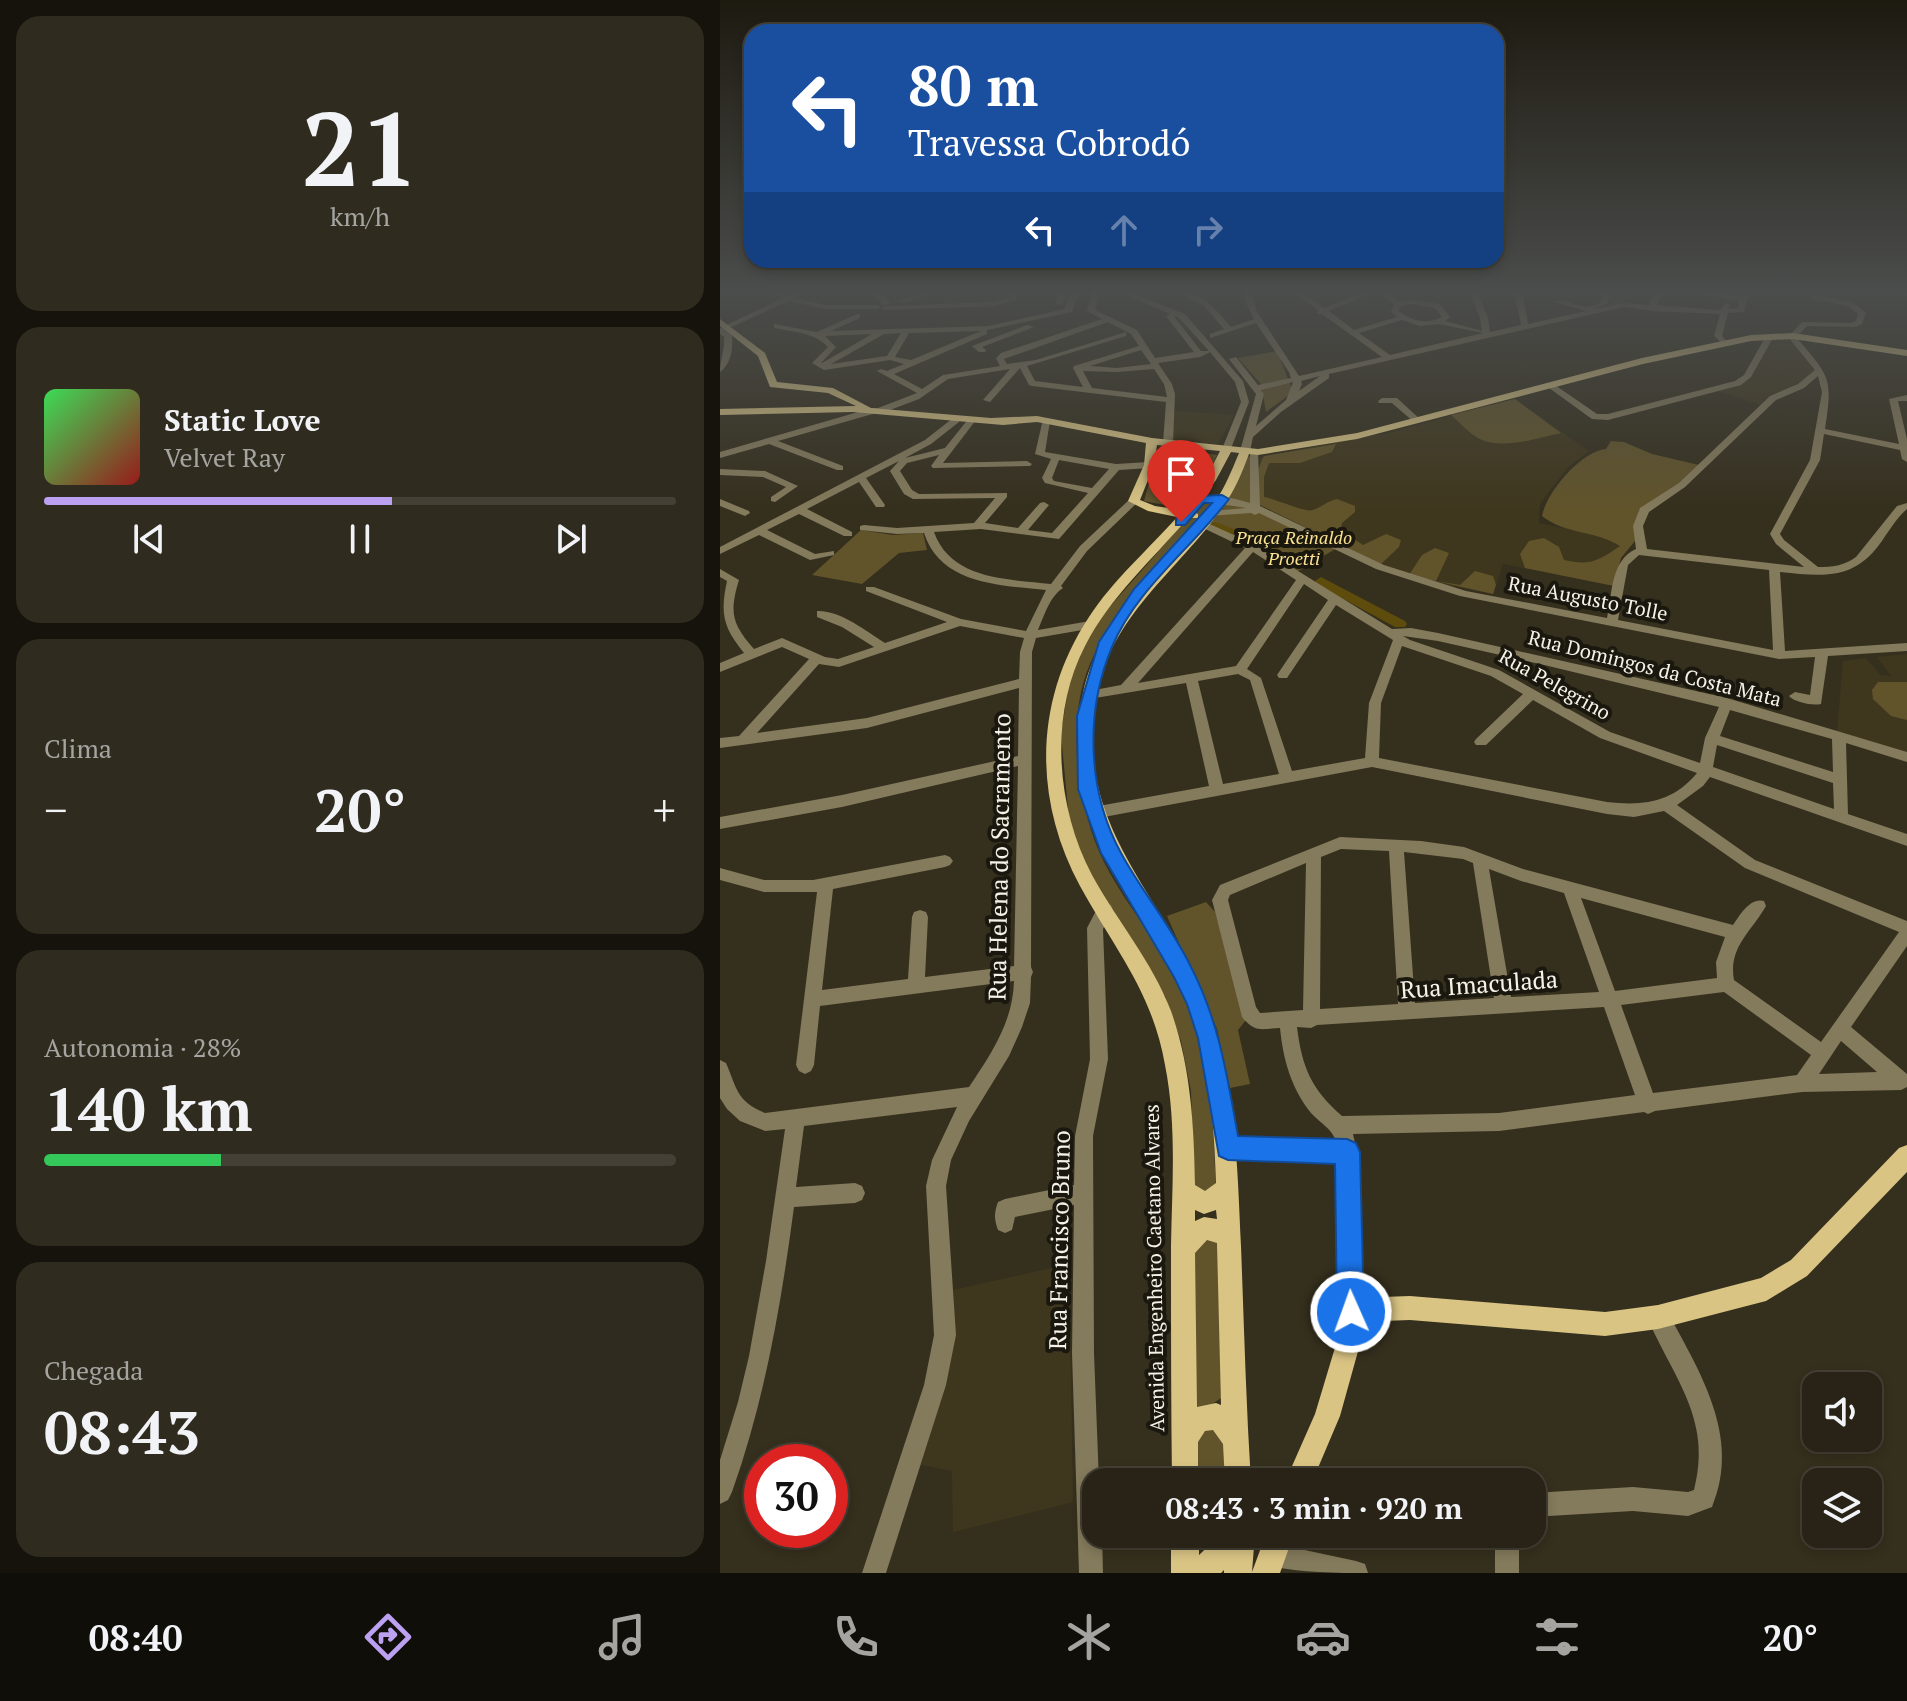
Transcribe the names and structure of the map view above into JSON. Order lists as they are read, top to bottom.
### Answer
{
  "streets": {
    "main road": ["Rua Helena do Sacramento", "Avenida Engenheiro Caetano Alvares"],
    "street": [
      "Rua Augusto Tolle",
      "Rua Domingos da Costa Mata",
      "Rua Pelegrino",
      "Rua Imaculada",
      "Rua Francisco Bruno"
    ]
  },
  "crossings": [
    ["Rua Augusto Tolle", "Rua Pelegrino"],
    ["Rua Augusto Tolle", "Avenida Engenheiro Caetano Alvares"],
    ["Rua Domingos da Costa Mata", "Rua Pelegrino"],
    ["Rua Pelegrino", "Avenida Engenheiro Caetano Alvares"],
    ["Rua Francisco Bruno", "Avenida Engenheiro Caetano Alvares"]
  ],
  "parks": ["Praça Reinaldo Proetti"],
  "page": {
    "tile": [
      ["21", "km/h"],
      "Clima",
      ["Autonomia · 28%", "140 km"],
      ["Chegada", "08:43"]
    ],
    "turn": ["80 m", "Travessa Cobrodó"],
    "song": ["Static Love", "Velvet Ray"],
    "heat": ["−", "20°", "+"],
    "limit": "30",
    "trip": "08:43 · 3 min · 920 m",
    "tabs": ["08:40", "20°"]
  }
}
